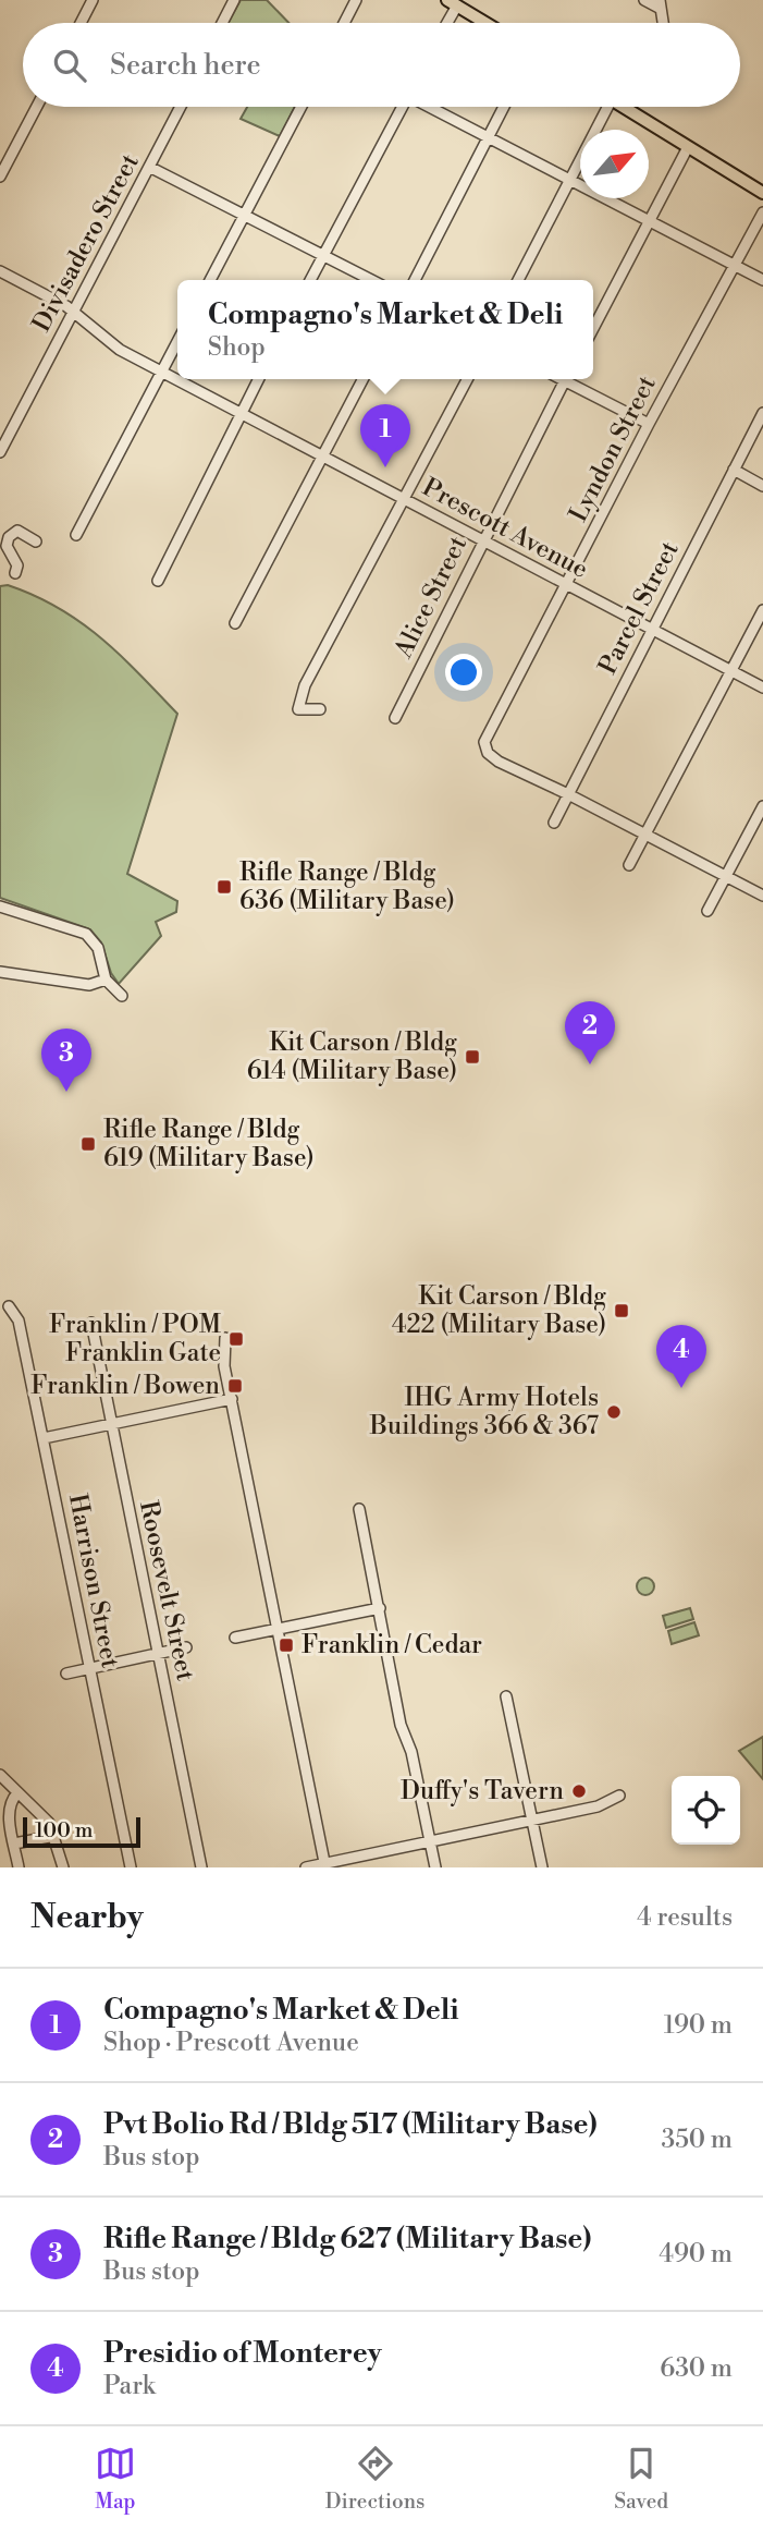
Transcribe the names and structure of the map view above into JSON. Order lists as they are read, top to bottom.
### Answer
{
  "streets": {
    "street": [
      "Divisadero Street",
      "Lyndon Street",
      "Prescott Avenue",
      "Alice Street",
      "Parcel Street",
      "Harrison Street",
      "Roosevelt Street"
    ]
  },
  "crossings": [
    ["Divisadero Street", "Prescott Avenue"],
    ["Lyndon Street", "Prescott Avenue"],
    ["Lyndon Street", "Parcel Street"],
    ["Prescott Avenue", "Alice Street"],
    ["Prescott Avenue", "Parcel Street"]
  ],
  "places": {
    "transit": [
      "Rifle Range / Bldg 636 (Military Base)",
      "Kit Carson / Bldg 614 (Military Base)",
      "Rifle Range / Bldg 619 (Military Base)",
      "Kit Carson / Bldg 422 (Military Base)",
      "Franklin / POM Franklin Gate",
      "Franklin / Bowen",
      "Franklin / Cedar"
    ],
    "other": ["IHG Army Hotels Buildings 366 & 367", "Duffy's Tavern"]
  },
  "scale_bar": "100 m",
  "north": "top right",
  "page": {
    "search": "Search here",
    "popup": ["Compagno's Market & Deli", "Shop"],
    "pins": [
      "1",
      "2",
      "3",
      "4"
    ],
    "scale": "100 m",
    "heading": ["Nearby", "4 results"],
    "list": [
      {
        "mark": "1",
        "name": "Compagno's Market & Deli",
        "note": "Shop · Prescott Avenue",
        "value": "190 m"
      },
      {
        "mark": "2",
        "name": "Pvt Bolio Rd / Bldg 517 (Military Base)",
        "note": "Bus stop",
        "value": "350 m"
      },
      {
        "mark": "3",
        "name": "Rifle Range / Bldg 627 (Military Base)",
        "note": "Bus stop",
        "value": "490 m"
      },
      {
        "mark": "4",
        "name": "Presidio of Monterey",
        "note": "Park",
        "value": "630 m"
      }
    ],
    "nav": ["Map", "Directions", "Saved"]
  }
}
